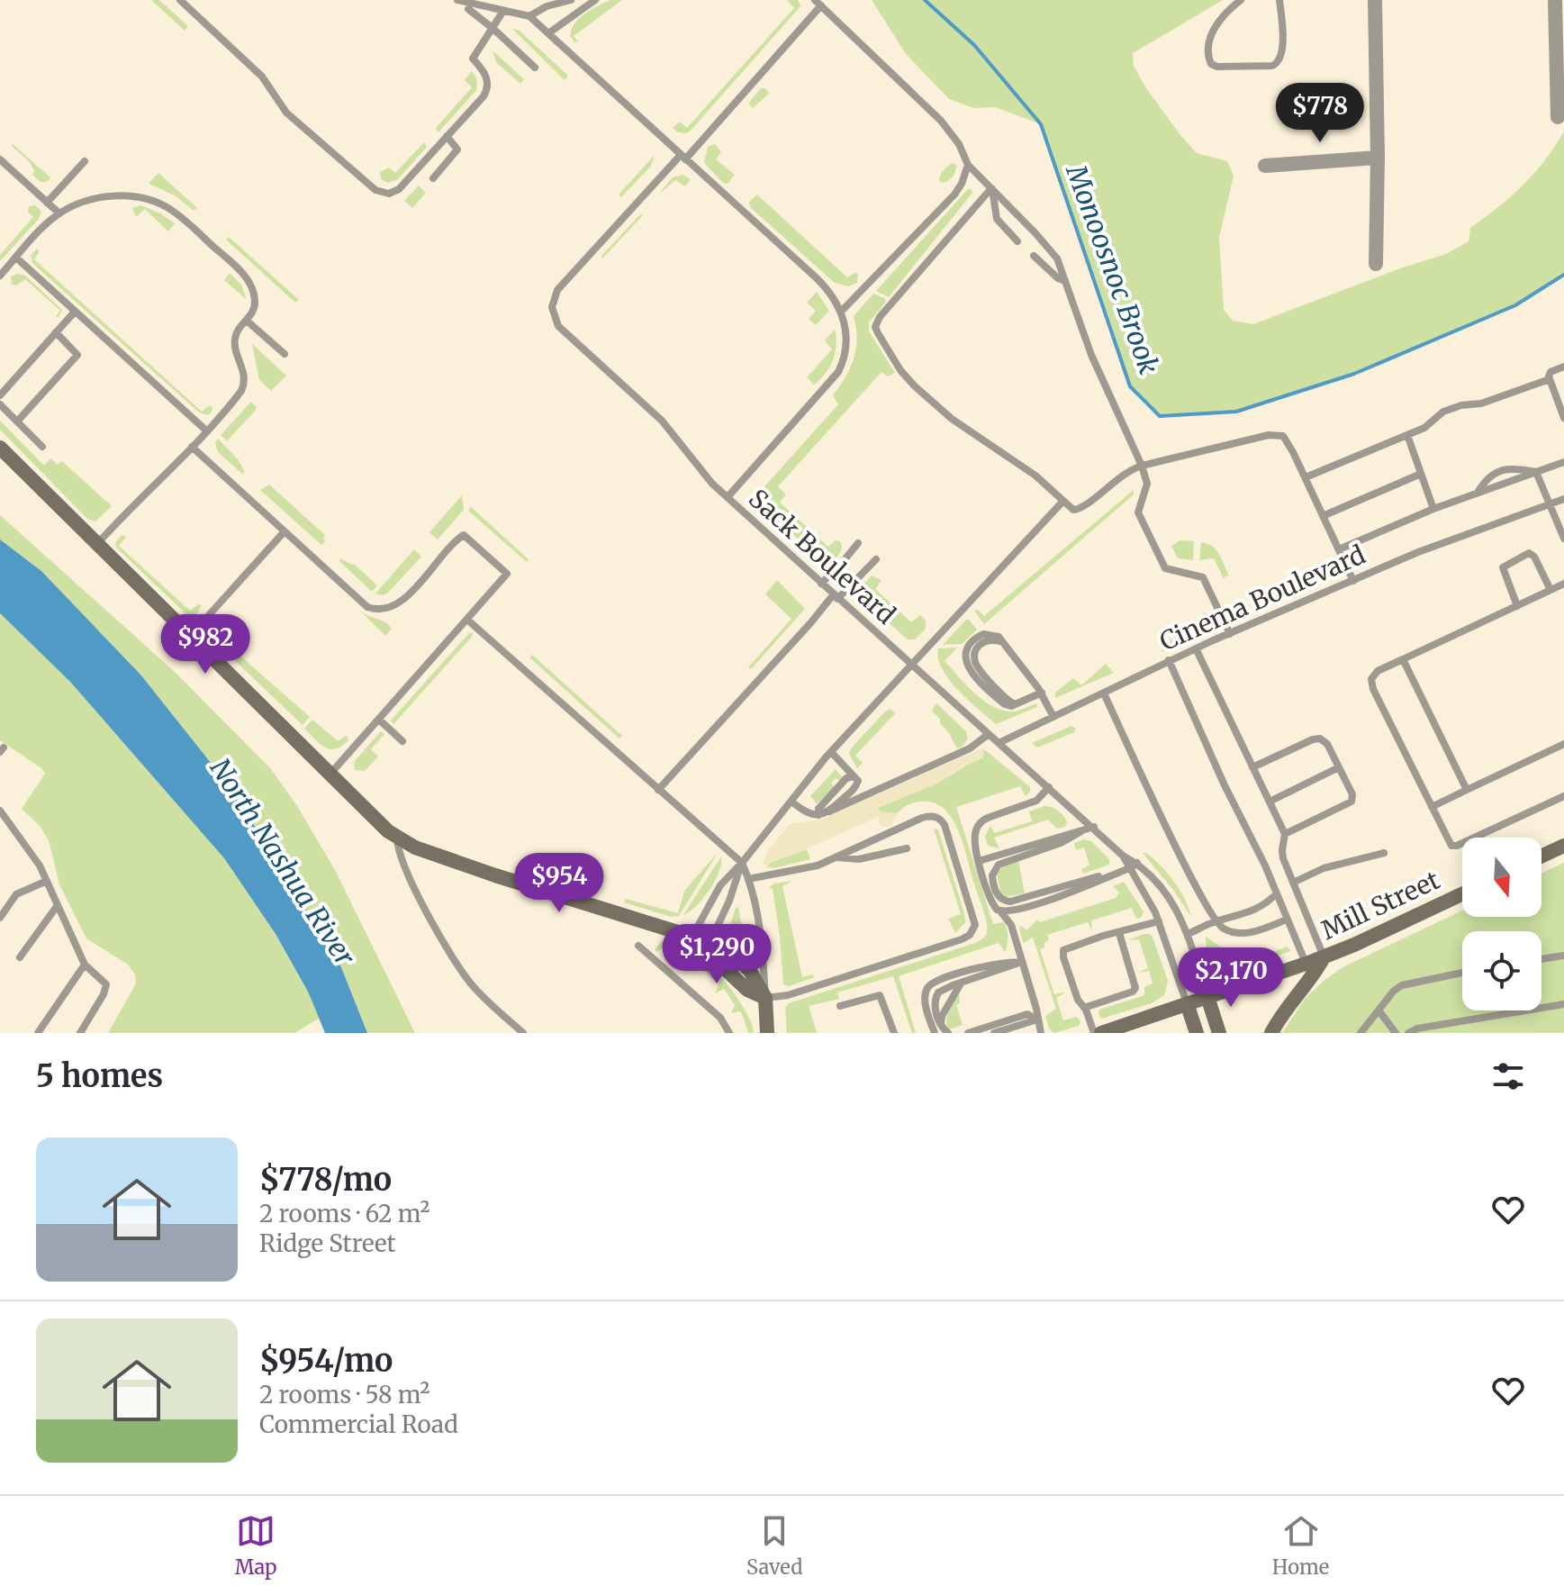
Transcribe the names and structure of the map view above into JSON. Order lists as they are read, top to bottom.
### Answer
{
  "streets": {
    "street": ["Mill Street"],
    "lane": ["Sack Boulevard", "Cinema Boulevard"]
  },
  "crossings": [
    ["Sack Boulevard", "Cinema Boulevard"],
    ["Sack Boulevard", "Mill Street"]
  ],
  "water": ["Monoosnoc Brook", "North Nashua River"],
  "north": "bottom",
  "page": {
    "price": [
      "$778",
      "$982",
      "$954",
      "$1,290",
      "$2,170"
    ],
    "heading": "5 homes",
    "list": [
      {
        "name": "$778/mo",
        "note": "2 rooms · 62 m² · Ridge Street"
      },
      {
        "name": "$954/mo",
        "note": "2 rooms · 58 m² · Commercial Road"
      }
    ],
    "tabs": ["Map", "Saved", "Home"]
  }
}
